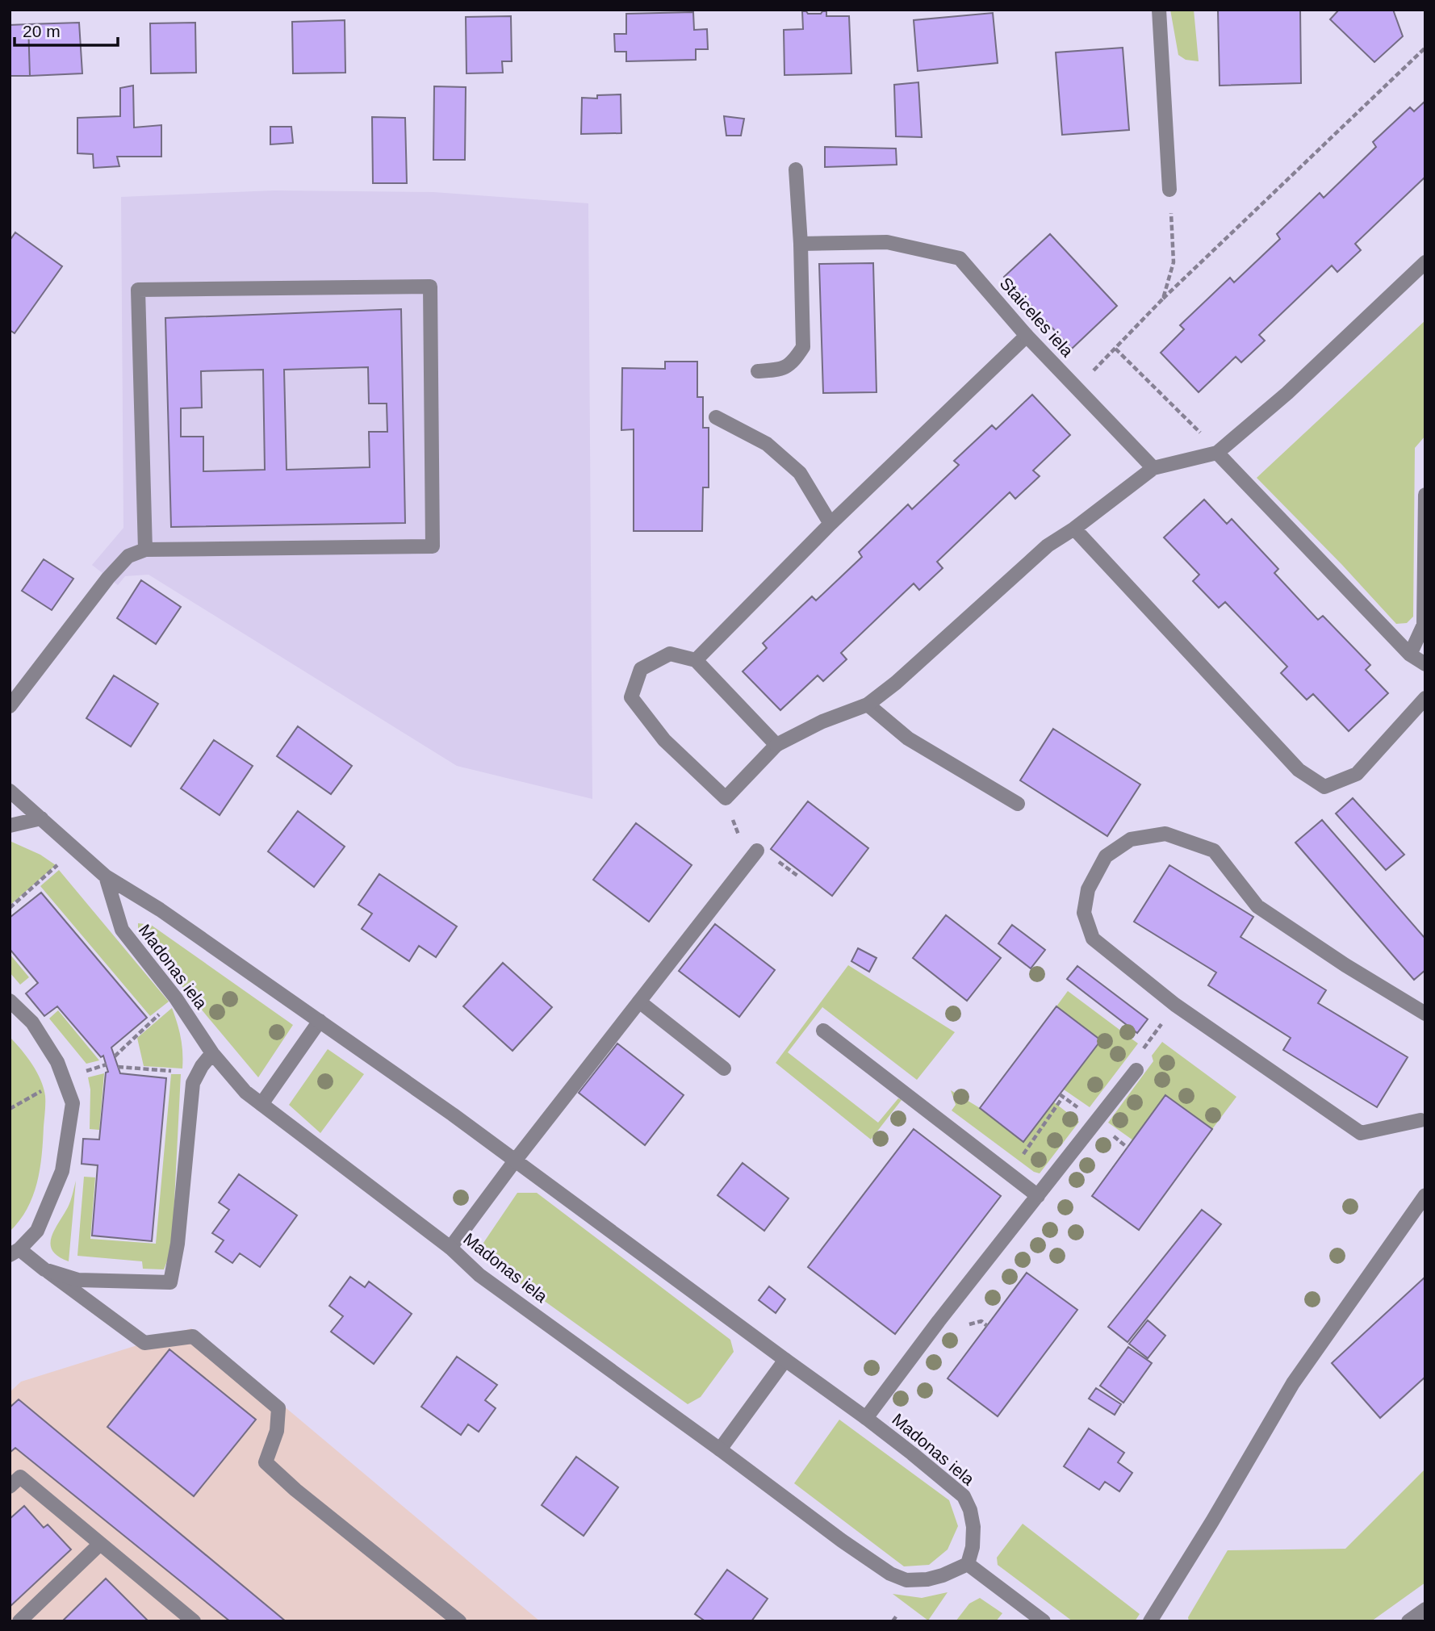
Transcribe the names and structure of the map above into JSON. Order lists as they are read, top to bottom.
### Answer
{
  "streets": {
    "street": ["Staiceles iela", "Madonas iela"]
  },
  "scale_bar": "20 m"
}
